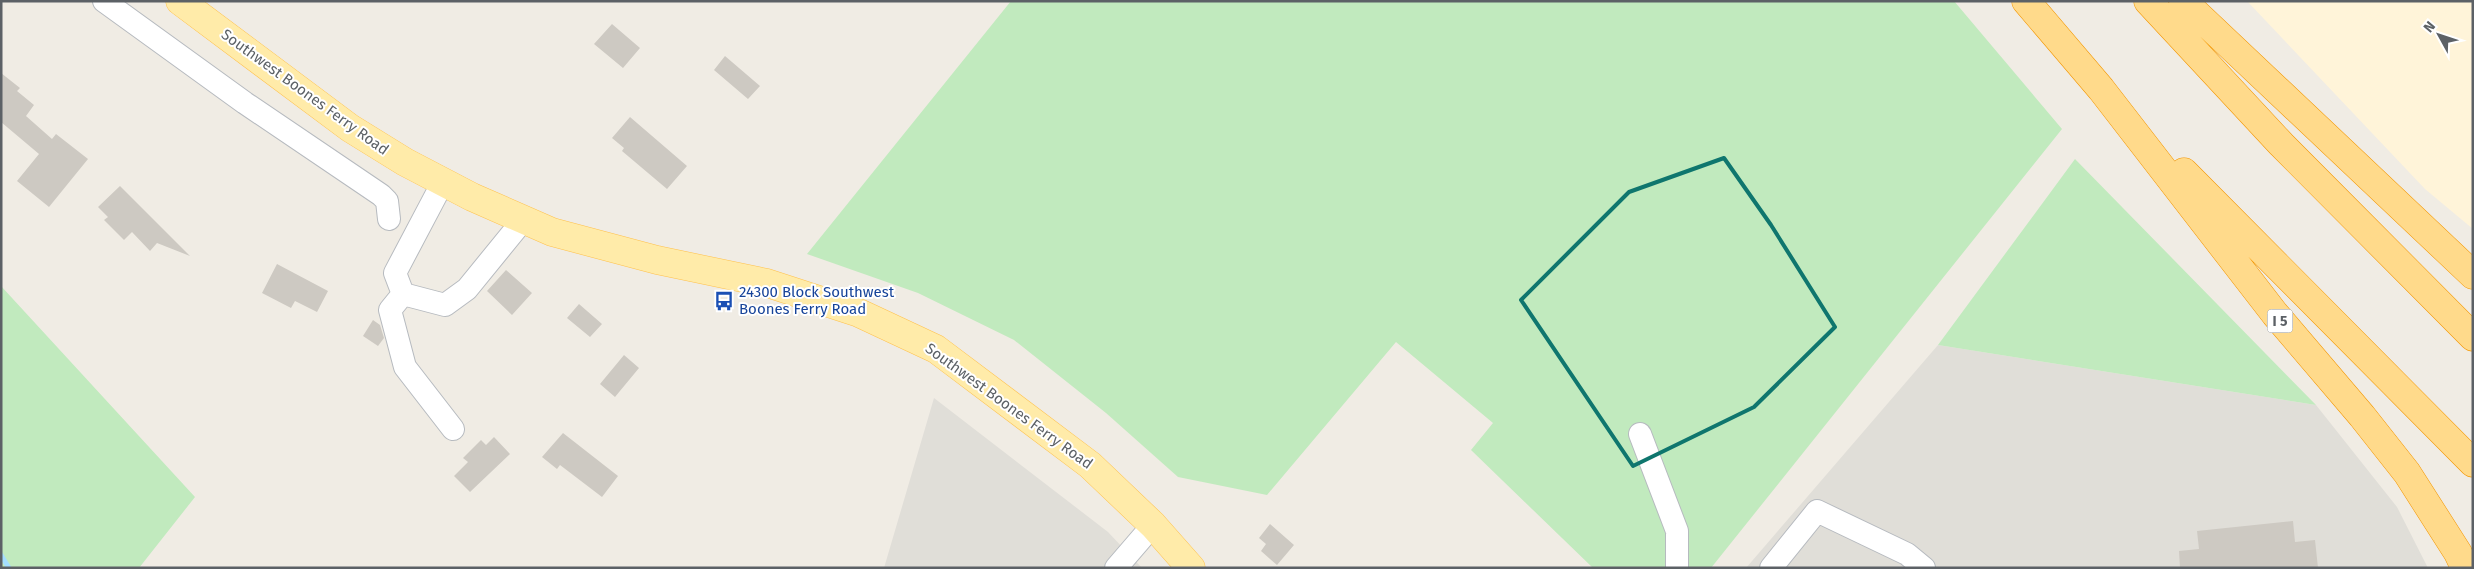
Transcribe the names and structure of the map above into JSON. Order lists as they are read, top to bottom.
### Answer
{
  "streets": {
    "highway": ["I 5"],
    "main road": ["Southwest Boones Ferry Road"]
  },
  "places": {
    "bus stop": ["24300 Block Southwest Boones Ferry Road"]
  },
  "north": "top left"
}
